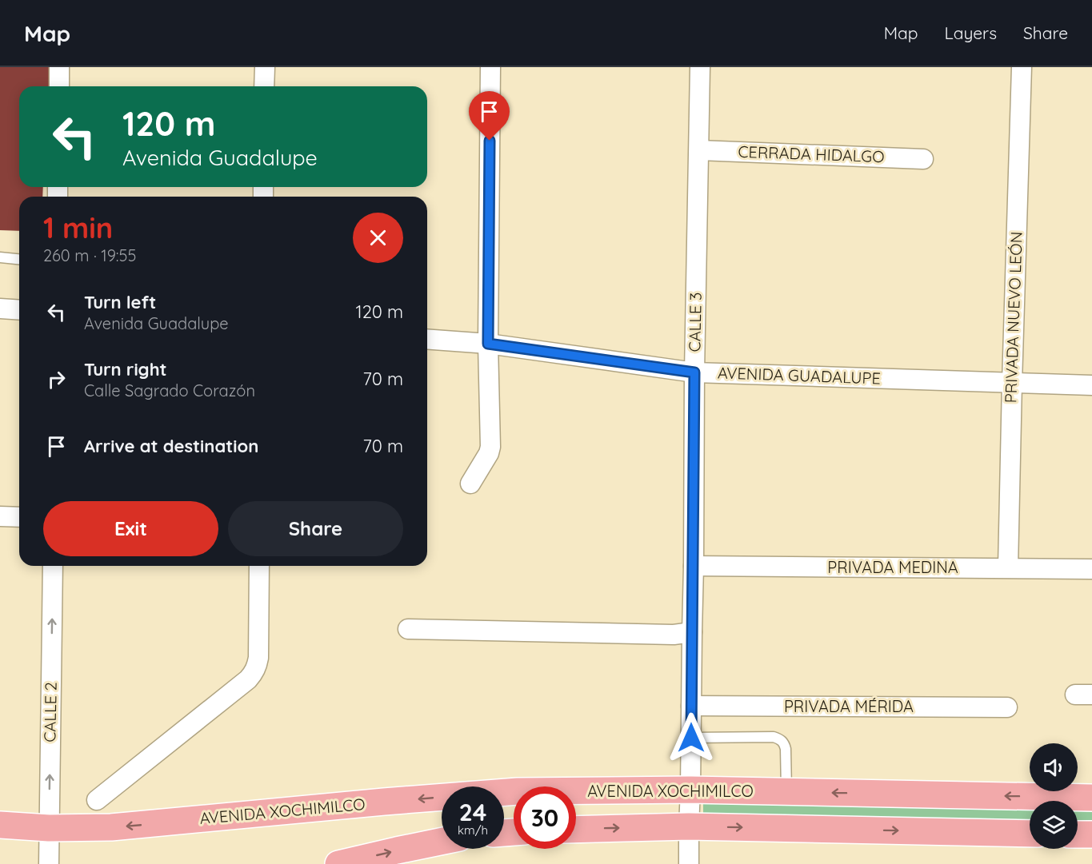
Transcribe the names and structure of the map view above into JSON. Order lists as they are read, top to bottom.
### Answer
{
  "streets": {
    "main road": ["AVENIDA XOCHIMILCO"],
    "street": [
      "CERRADA HIDALGO",
      "PRIVADA NUEVO LEÓN",
      "CALLE 3",
      "AVENIDA GUADALUPE",
      "PRIVADA MEDINA",
      "PRIVADA MÉRIDA",
      "CALLE 2"
    ]
  },
  "crossings": [
    ["CERRADA HIDALGO", "CALLE 3"],
    ["PRIVADA NUEVO LEÓN", "AVENIDA GUADALUPE"],
    ["PRIVADA NUEVO LEÓN", "PRIVADA MEDINA"],
    ["CALLE 3", "AVENIDA GUADALUPE"],
    ["CALLE 3", "PRIVADA MEDINA"],
    ["CALLE 3", "PRIVADA MÉRIDA"],
    ["CALLE 3", "AVENIDA XOCHIMILCO"],
    ["CALLE 2", "AVENIDA XOCHIMILCO"]
  ],
  "one_way": ["CALLE 2"],
  "page": {
    "header": "Map",
    "nav": ["Map", "Layers", "Share"],
    "turn": ["120 m", "Avenida Guadalupe"],
    "heading": ["1 min", "260 m · 19:55"],
    "list": [
      {
        "name": "Turn left",
        "note": "Avenida Guadalupe",
        "value": "120 m"
      },
      {
        "name": "Turn right",
        "note": "Calle Sagrado Corazón",
        "value": "70 m"
      },
      {
        "name": "Arrive at destination",
        "value": "70 m"
      }
    ],
    "buttons": ["Exit", "Share"],
    "speed": "24 km/h",
    "limit": "30"
  }
}
